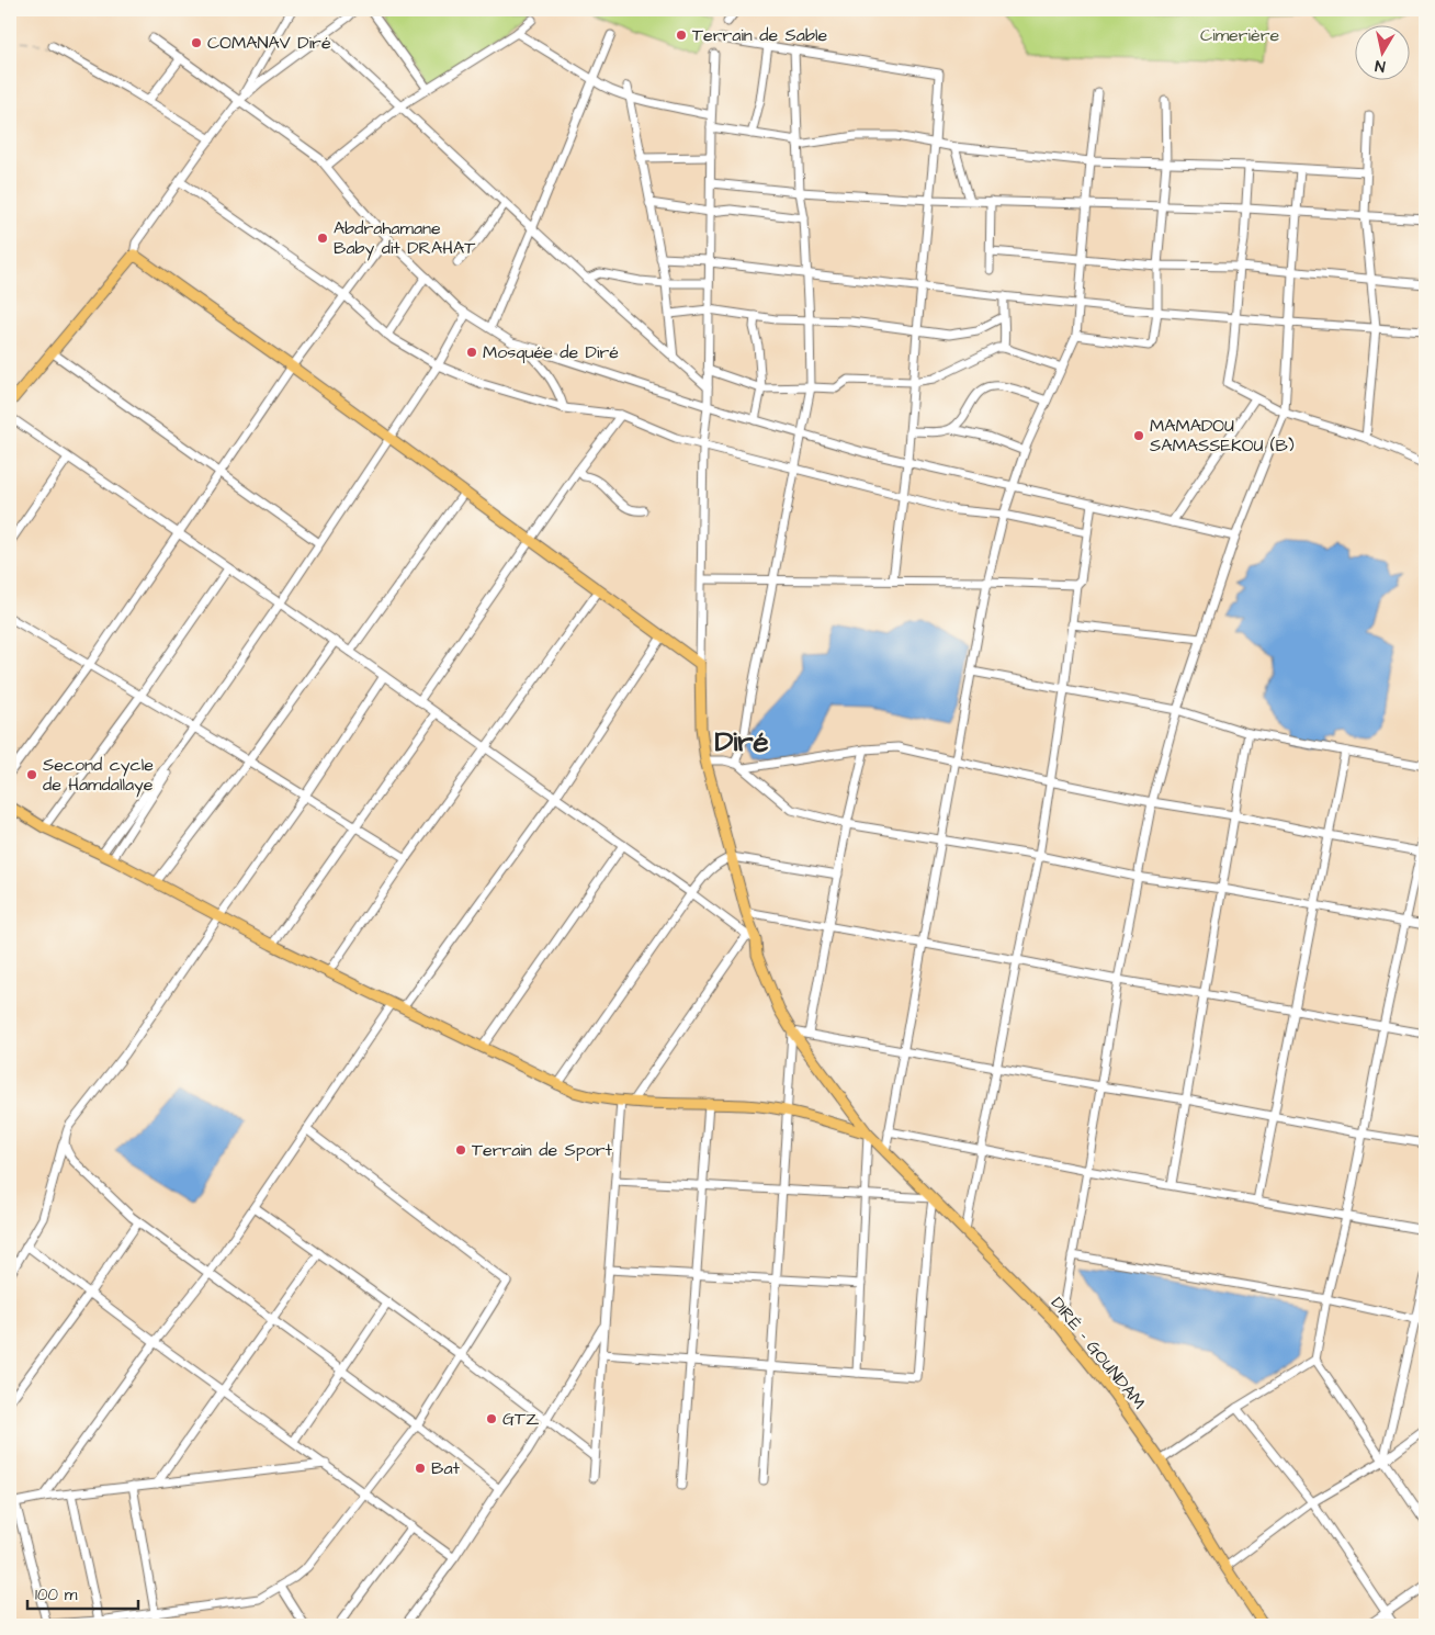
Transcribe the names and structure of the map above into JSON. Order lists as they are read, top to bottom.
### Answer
{
  "streets": {
    "main road": ["DIRÉ - GOUNDAM"]
  },
  "districts": ["Diré"],
  "parks": ["Cimerière"],
  "places": [
    "Terrain de Sable",
    "COMANAV Diré",
    "Abdrahamane Baby dit DRAHAT",
    "Mosquée de Diré",
    "MAMADOU SAMASSEKOU (B)",
    "Second cycle de Hamdallaye",
    "Terrain de Sport",
    "GTZ",
    "Bat"
  ],
  "scale_bar": "100 m",
  "north": "bottom"
}
